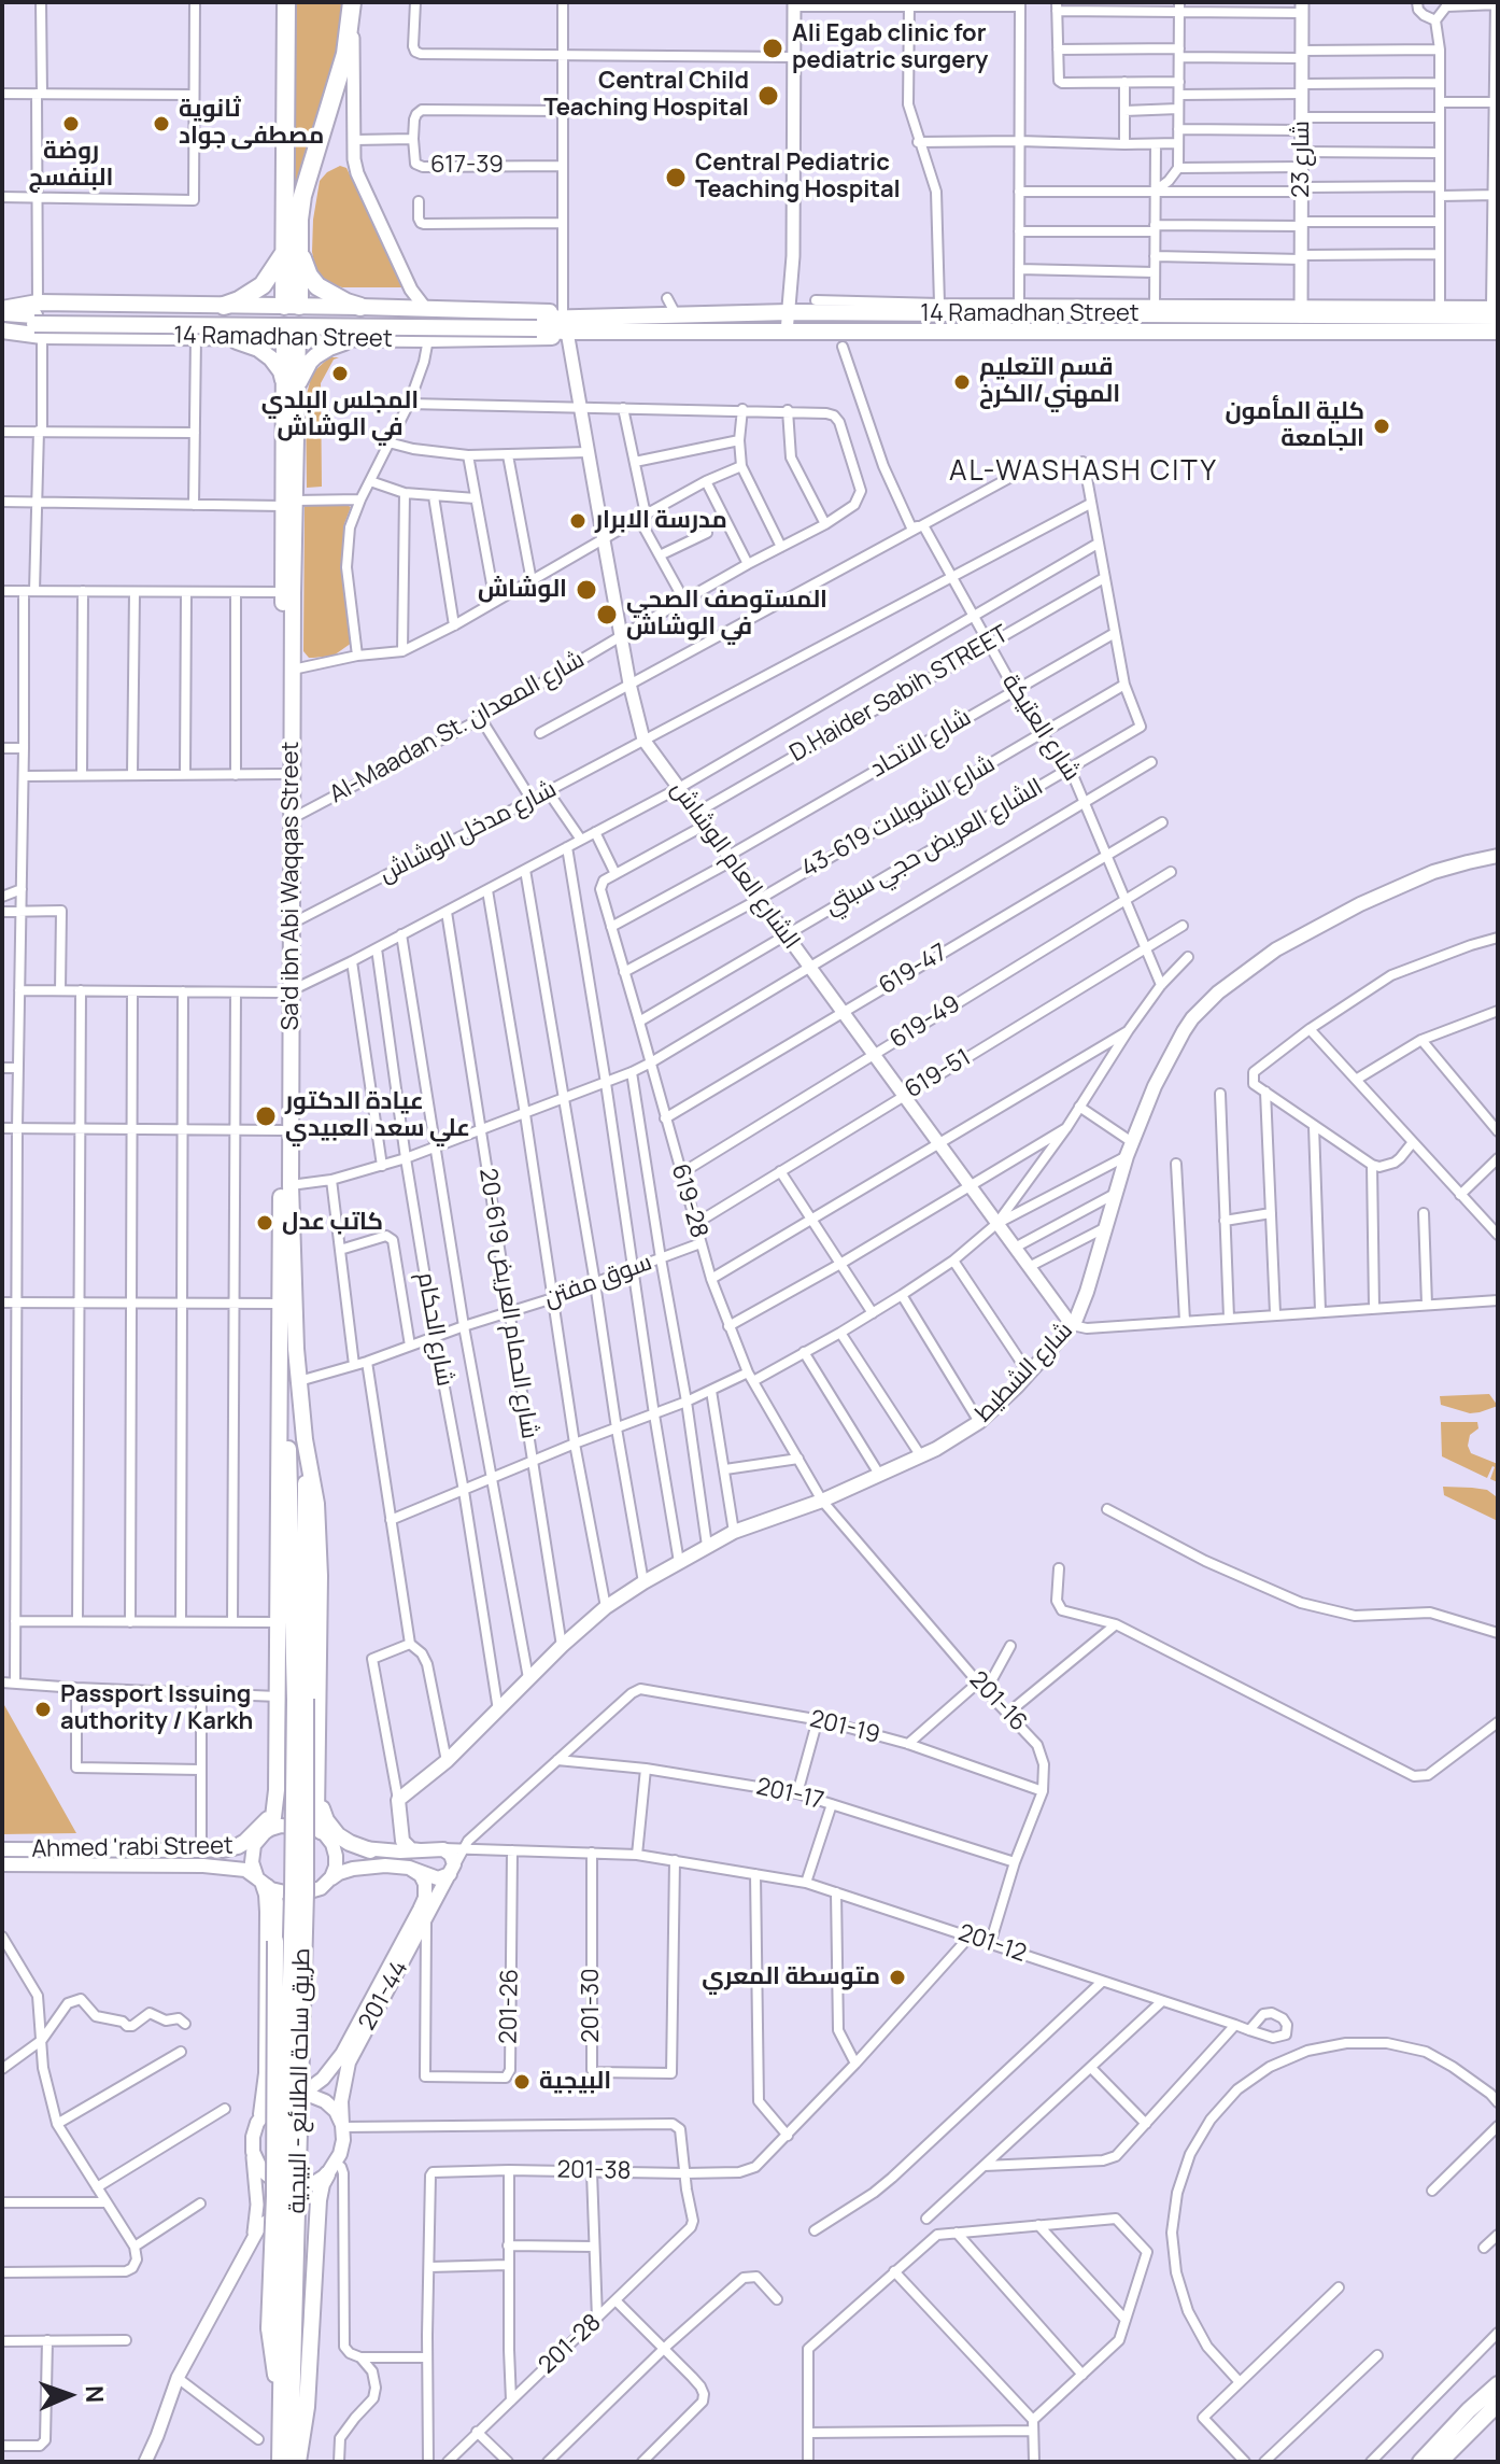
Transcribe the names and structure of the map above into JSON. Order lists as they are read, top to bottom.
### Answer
{
  "streets": {
    "main road": [
      "14 Ramadhan Street",
      "Sa'd ibn Abi Waqqas Street",
      "شارع الشطيط",
      "Ahmed 'rabi Street",
      "201-12",
      "201-44",
      "طريق ساحة الطلائع - البيجية"
    ],
    "street": [
      "شارع 23",
      "617-39",
      "D.Haider Sabih STREET",
      "Al-Maadan St. شارع المعدان",
      "شارع العتيکة",
      "شارع الاتحاد",
      "شارع الشويلات 619-43",
      "شارع مدخل الوشاش",
      "الشارع العريض حجي سبتي",
      "الشارع العام الوشاش",
      "619-47",
      "619-49",
      "619-51",
      "619-28",
      "سوق مفتن",
      "شارع الحمام العريض 619-20",
      "شارع الحكام",
      "201-16",
      "201-19",
      "201-17",
      "201-30",
      "201-26",
      "201-38",
      "201-28"
    ]
  },
  "crossings": [
    ["شارع 23", "14 Ramadhan Street"],
    ["14 Ramadhan Street", "الشارع العام الوشاش"],
    ["14 Ramadhan Street", "Sa'd ibn Abi Waqqas Street"],
    ["D.Haider Sabih STREET", "شارع العتيکة"],
    ["D.Haider Sabih STREET", "الشارع العام الوشاش"],
    ["Al-Maadan St. شارع المعدان", "الشارع العام الوشاش"],
    ["Al-Maadan St. شارع المعدان", "Sa'd ibn Abi Waqqas Street"],
    ["شارع العتيکة", "شارع الاتحاد"],
    ["شارع العتيکة", "شارع الشويلات 619-43"],
    ["شارع العتيکة", "شارع مدخل الوشاش"],
    ["شارع العتيکة", "الشارع العريض حجي سبتي"],
    ["شارع العتيکة", "619-47"],
    ["شارع العتيکة", "619-49"],
    ["شارع العتيکة", "619-51"],
    ["شارع الاتحاد", "الشارع العام الوشاش"],
    ["شارع الاتحاد", "619-28"],
    ["شارع الشويلات 619-43", "الشارع العريض حجي سبتي"],
    ["شارع الشويلات 619-43", "الشارع العام الوشاش"],
    ["شارع الشويلات 619-43", "619-28"],
    ["شارع مدخل الوشاش", "الشارع العام الوشاش"],
    ["شارع مدخل الوشاش", "Sa'd ibn Abi Waqqas Street"],
    ["الشارع العريض حجي سبتي", "الشارع العام الوشاش"],
    ["الشارع العريض حجي سبتي", "619-28"],
    ["الشارع العام الوشاش", "619-47"],
    ["الشارع العام الوشاش", "619-49"],
    ["الشارع العام الوشاش", "619-51"],
    ["الشارع العام الوشاش", "شارع الشطيط"],
    ["Sa'd ibn Abi Waqqas Street", "سوق مفتن"],
    ["619-47", "619-28"],
    ["619-49", "619-28"],
    ["619-51", "619-28"],
    ["619-28", "سوق مفتن"],
    ["619-28", "شارع الشطيط"],
    ["619-28", "201-16"],
    ["سوق مفتن", "شارع الحمام العريض 619-20"],
    ["سوق مفتن", "شارع الحكام"],
    ["شارع الحمام العريض 619-20", "شارع الشطيط"],
    ["شارع الحكام", "شارع الشطيط"],
    ["شارع الشطيط", "201-16"],
    ["201-16", "201-19"],
    ["201-16", "201-17"],
    ["201-16", "201-12"],
    ["201-19", "201-17"],
    ["Ahmed 'rabi Street", "201-12"],
    ["201-12", "201-30"],
    ["201-12", "201-26"],
    ["201-44", "201-26"],
    ["201-38", "201-28"]
  ],
  "districts": ["AL-WASHASH CITY"],
  "places": [
    "Ali Egab clinic for pediatric surgery",
    "Central Child Teaching Hospital",
    "روضة البنفسج",
    "ثانوية مصطفى جواد",
    "Central Pediatric Teaching Hospital",
    "المجلس البلدي في الوشاش",
    "قسم التعليم المهني/الكرخ",
    "كلية المأمون الجامعة",
    "مدرسة الابرار",
    "الوشاش",
    "المستوصف الصحي في الوشاش",
    "عيادة الدكتور علي سعد العبيدي",
    "كاتب عدل",
    "Passport Issuing authority / Karkh",
    "متوسطة المعري",
    "البيجية"
  ],
  "north": "right"
}
